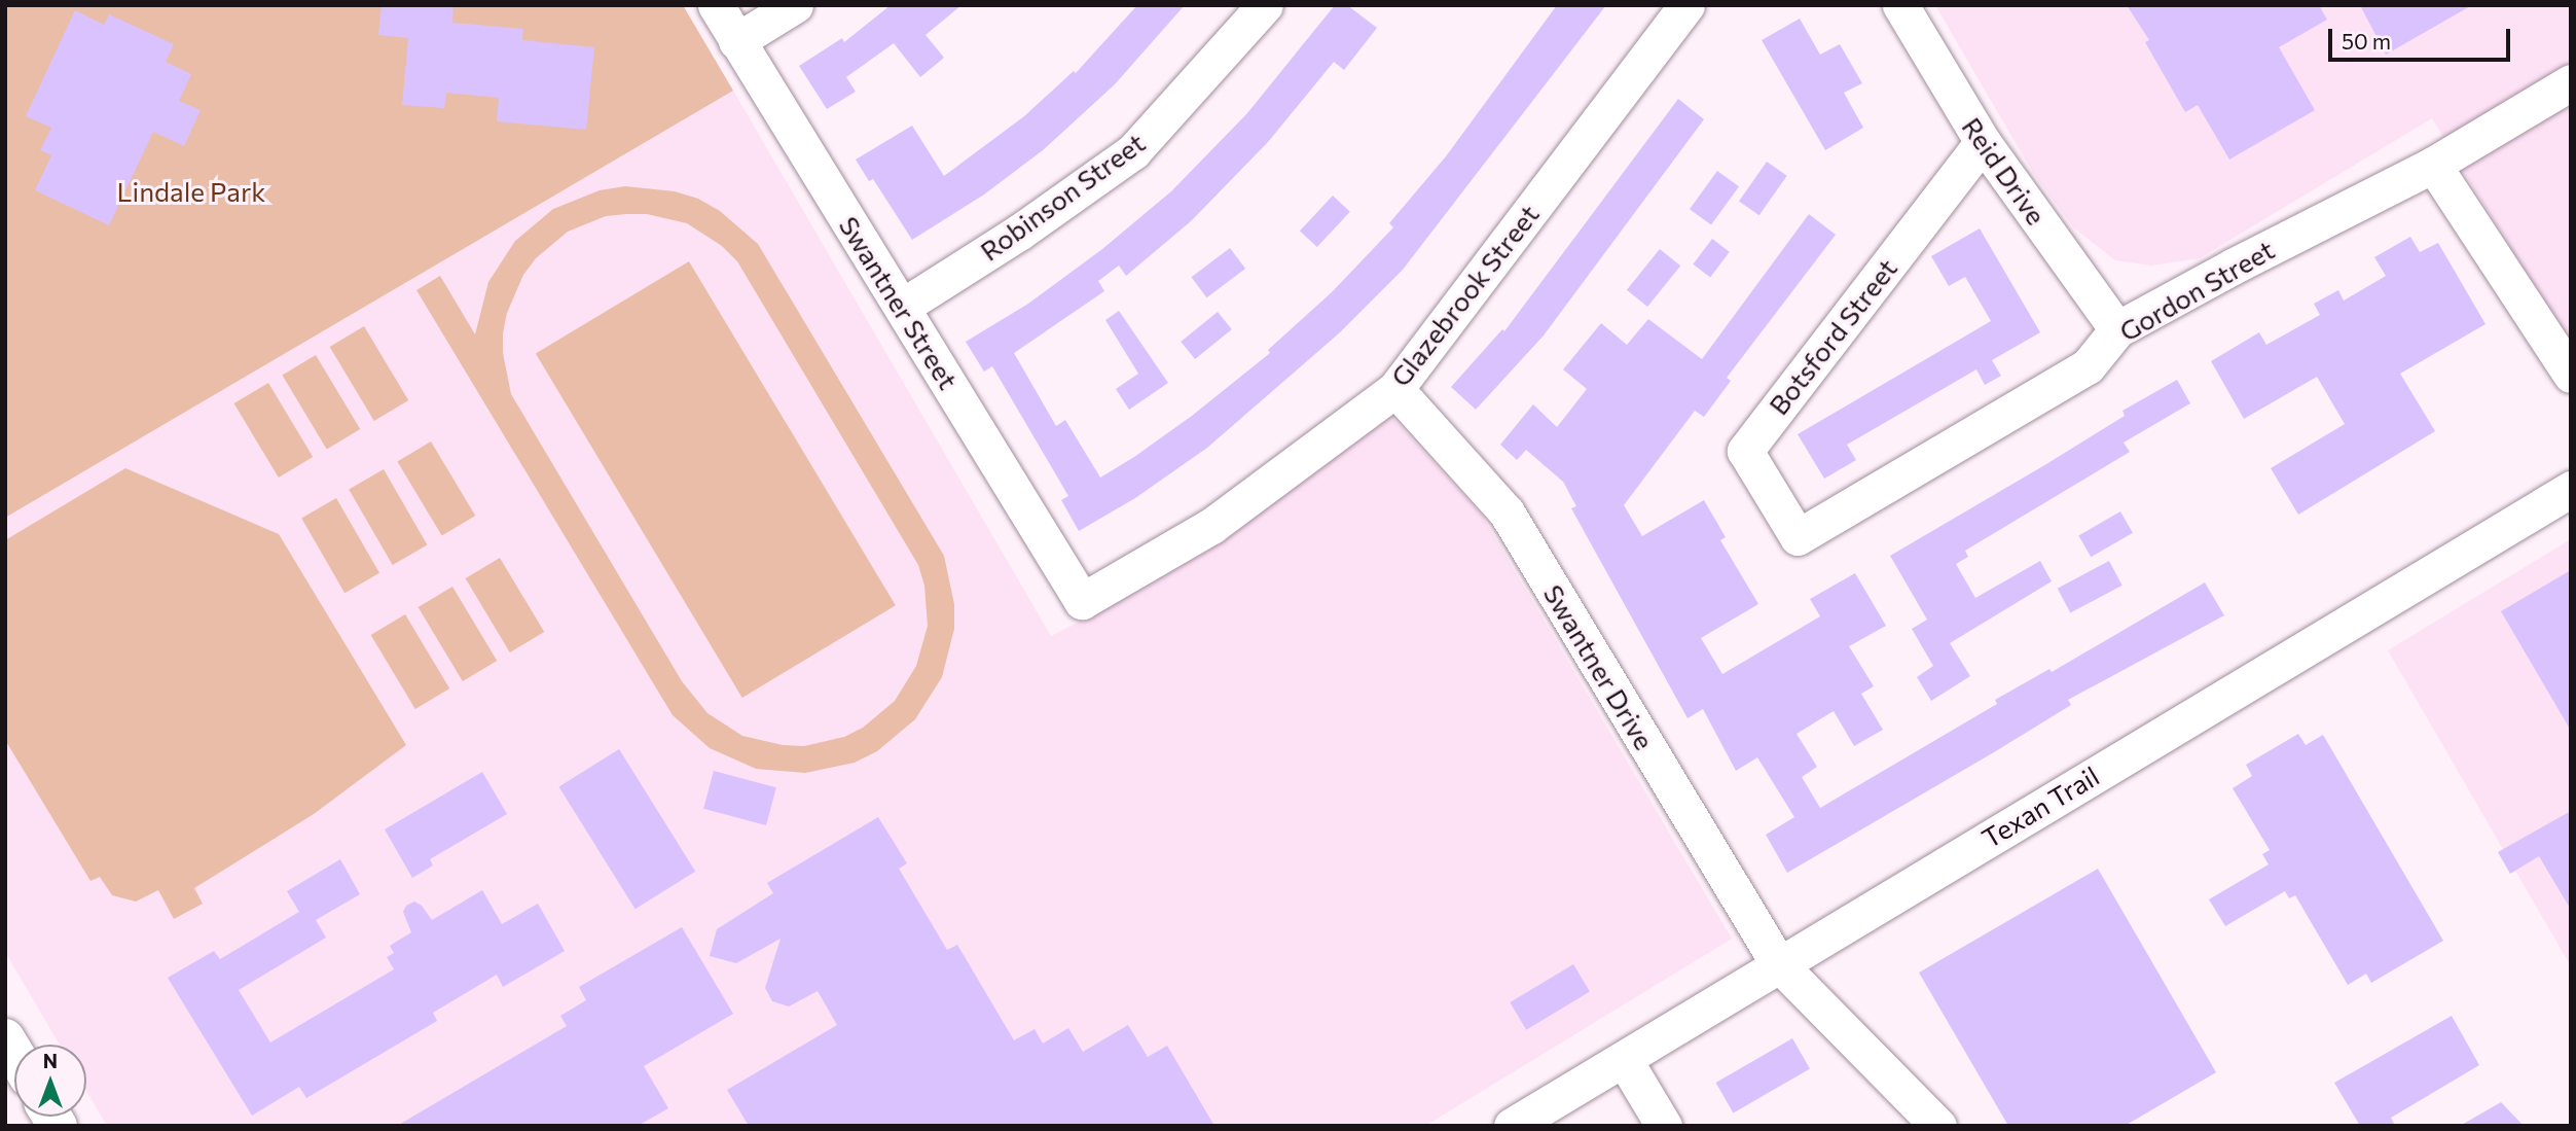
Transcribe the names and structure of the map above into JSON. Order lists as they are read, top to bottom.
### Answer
{
  "streets": {
    "street": [
      "Reid Drive",
      "Robinson Street",
      "Gordon Street",
      "Glazebrook Street",
      "Swantner Street",
      "Botsford Street",
      "Swantner Drive",
      "Texan Trail"
    ]
  },
  "crossings": [
    ["Reid Drive", "Gordon Street"],
    ["Reid Drive", "Botsford Street"],
    ["Robinson Street", "Swantner Street"],
    ["Gordon Street", "Botsford Street"],
    ["Glazebrook Street", "Swantner Street"],
    ["Glazebrook Street", "Swantner Drive"],
    ["Swantner Drive", "Texan Trail"]
  ],
  "parks": ["Lindale Park"],
  "scale_bar": "50 m",
  "north": "top"
}
